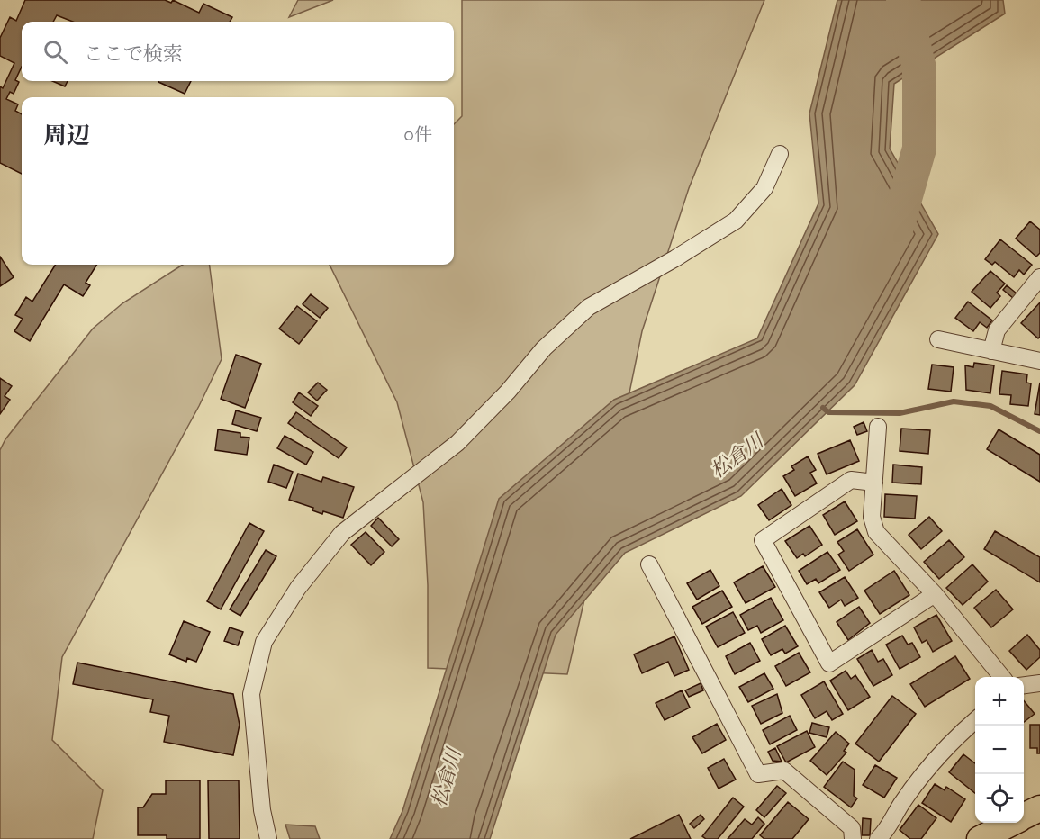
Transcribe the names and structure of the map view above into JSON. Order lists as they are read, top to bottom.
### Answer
{
  "water": ["松倉川"],
  "page": {
    "search": "ここで検索",
    "heading": ["周辺", "0件"],
    "map_buttons": ["+", "−"]
  }
}
